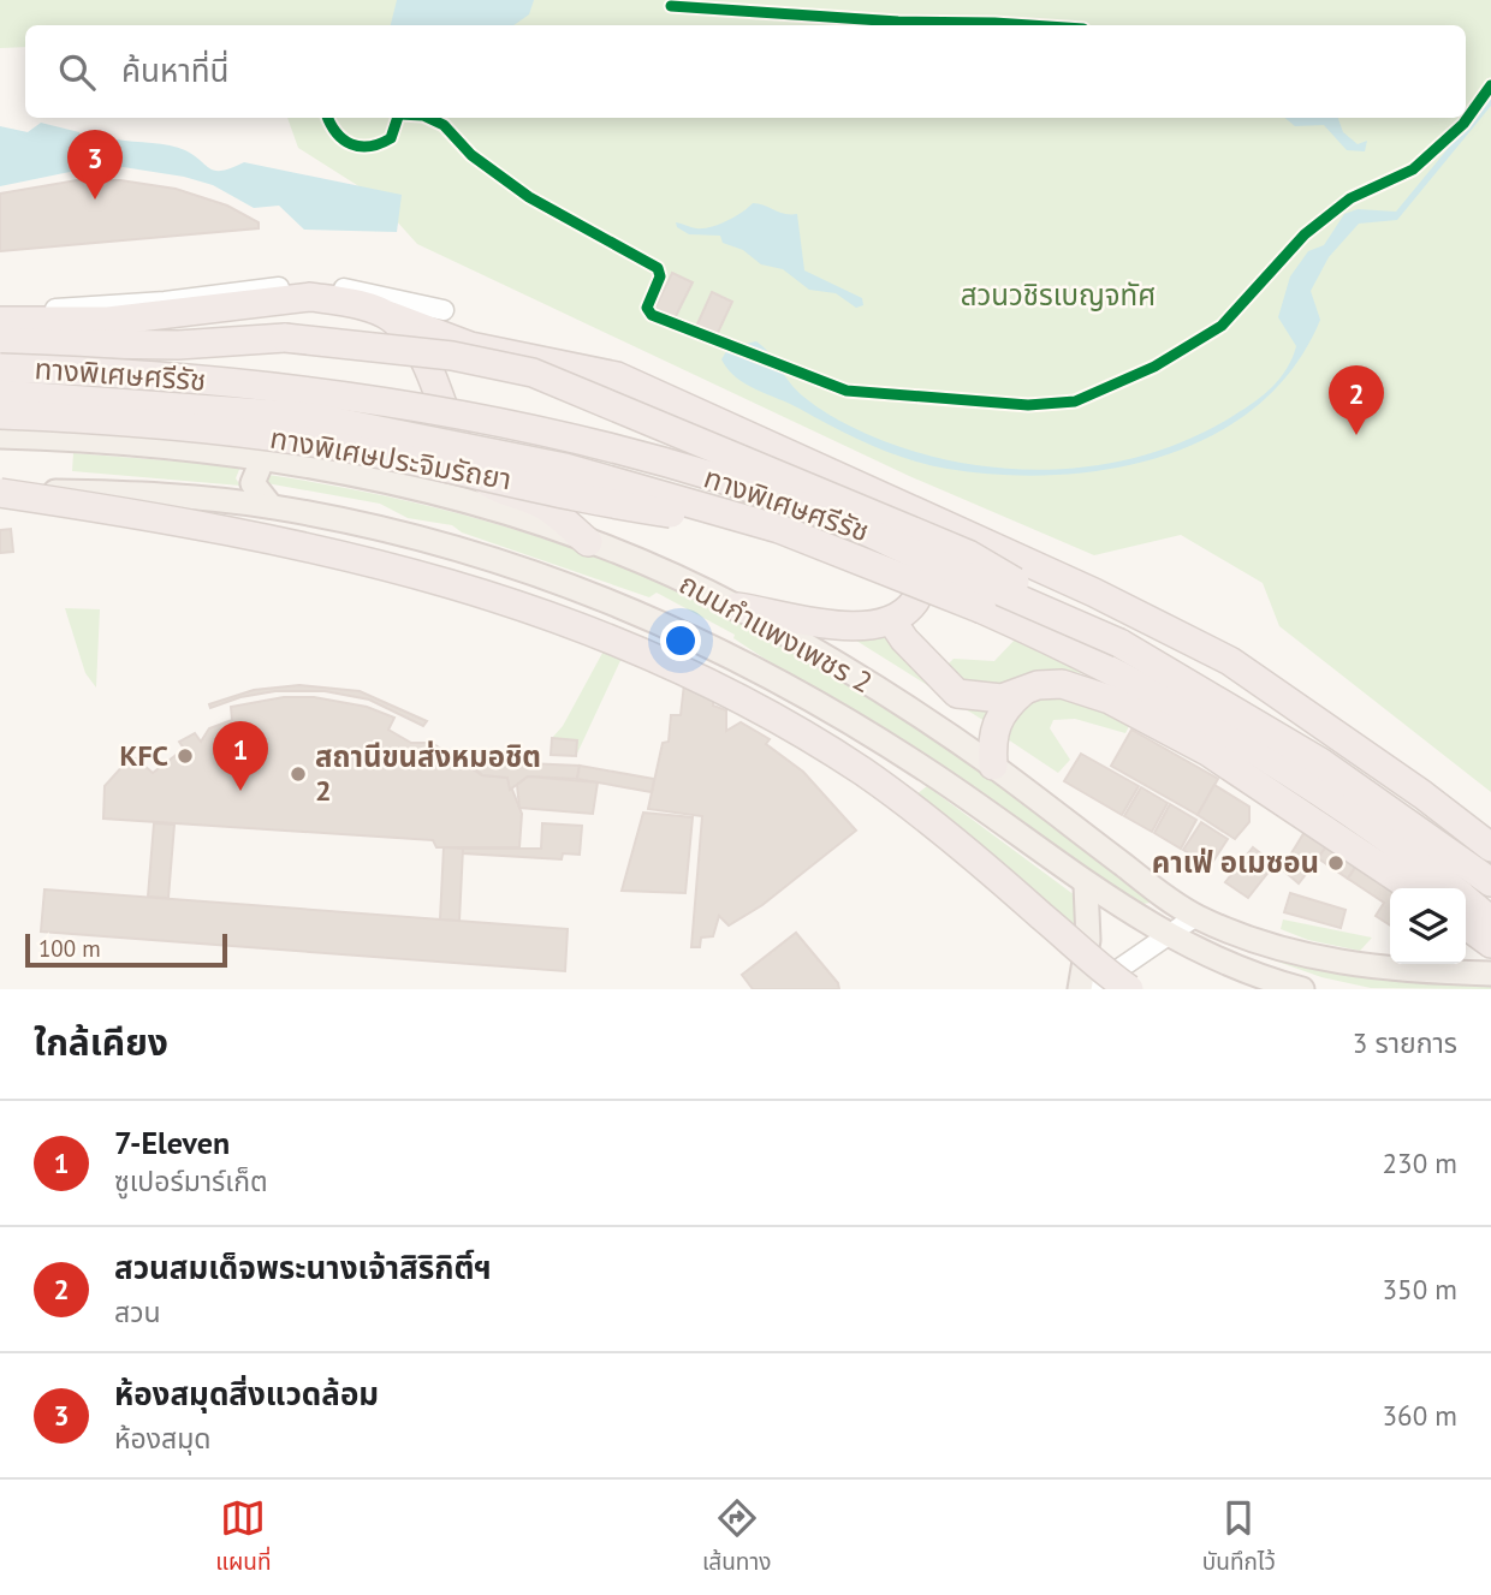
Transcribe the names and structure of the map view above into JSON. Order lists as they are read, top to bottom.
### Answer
{
  "streets": {
    "highway": ["ทางพิเศษศรีรัช", "ทางพิเศษประจิมรัถยา"],
    "main road": ["ถนนกำแพงเพชร 2"]
  },
  "crossings": [
    ["ทางพิเศษศรีรัช", "ทางพิเศษประจิมรัถยา"]
  ],
  "parks": ["สวนวชิรเบญจทัศ"],
  "places": ["KFC", "สถานีขนส่งหมอชิต 2", "คาเฟ่ อเมซอน"],
  "scale_bar": "100 m",
  "page": {
    "search": "ค้นหาที่นี่",
    "pins": ["3", "2", "1"],
    "scale": "100 m",
    "heading": ["ใกล้เคียง", "3 รายการ"],
    "list": [
      {
        "mark": "1",
        "name": "7-Eleven",
        "note": "ซูเปอร์มาร์เก็ต",
        "value": "230 m"
      },
      {
        "mark": "2",
        "name": "สวนสมเด็จพระนางเจ้าสิริกิติ์ฯ",
        "note": "สวน",
        "value": "350 m"
      },
      {
        "mark": "3",
        "name": "ห้องสมุดสิ่งแวดล้อม",
        "note": "ห้องสมุด",
        "value": "360 m"
      }
    ],
    "nav": ["แผนที่", "เส้นทาง", "บันทึกไว้"]
  }
}
